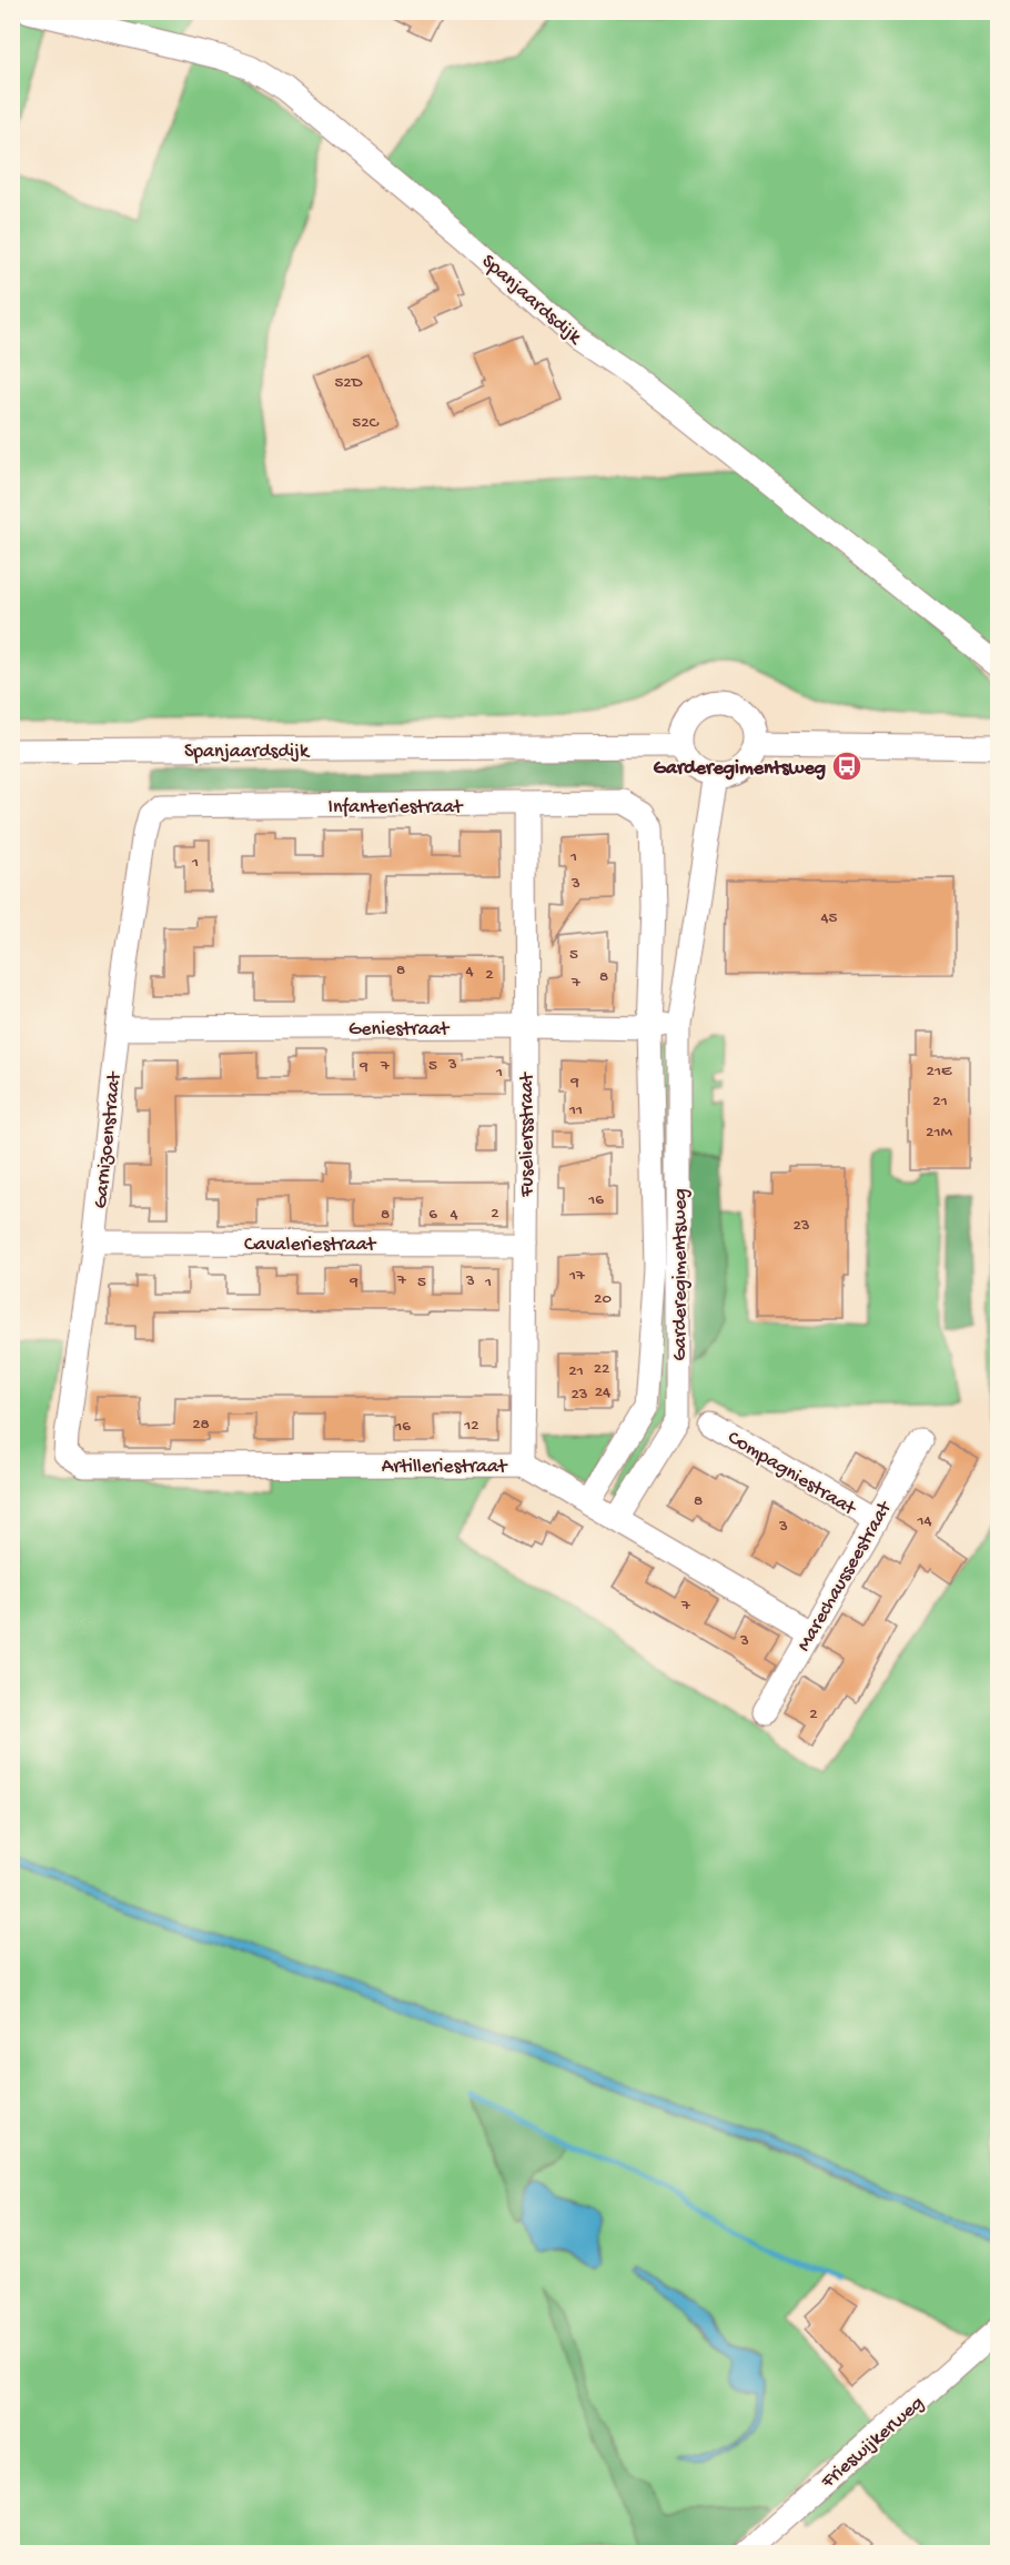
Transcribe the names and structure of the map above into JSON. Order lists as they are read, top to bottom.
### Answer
{
  "streets": {
    "street": [
      "Spanjaardsdijk",
      "Infanteriestraat",
      "Geniestraat",
      "Fuseliersstraat",
      "Garnizoenstraat",
      "Cavaleriestraat",
      "Garderegimentsweg",
      "Artilleriestraat",
      "Compagniestraat",
      "Marechausseestraat",
      "Frieswijkerweg"
    ]
  },
  "crossings": [
    ["Spanjaardsdijk", "Garderegimentsweg"],
    ["Infanteriestraat", "Fuseliersstraat"],
    ["Infanteriestraat", "Garnizoenstraat"],
    ["Infanteriestraat", "Garderegimentsweg"],
    ["Geniestraat", "Fuseliersstraat"],
    ["Geniestraat", "Garnizoenstraat"],
    ["Geniestraat", "Garderegimentsweg"],
    ["Fuseliersstraat", "Cavaleriestraat"],
    ["Fuseliersstraat", "Artilleriestraat"],
    ["Garnizoenstraat", "Cavaleriestraat"],
    ["Garnizoenstraat", "Artilleriestraat"],
    ["Garderegimentsweg", "Artilleriestraat"],
    ["Artilleriestraat", "Marechausseestraat"],
    ["Compagniestraat", "Marechausseestraat"]
  ],
  "places": {
    "bus stop": ["Garderegimentsweg"]
  },
  "house_numbers": [
    "52D",
    "52C",
    "1",
    "1",
    "3",
    "45",
    "5",
    "8",
    "4",
    "2",
    "8",
    "7",
    "3",
    "7",
    "5",
    "9",
    "21E",
    "1",
    "9",
    "21",
    "11",
    "21M",
    "16",
    "2",
    "8",
    "6",
    "4",
    "23",
    "17",
    "7",
    "3",
    "9",
    "5",
    "1",
    "20",
    "22",
    "21",
    "24",
    "23",
    "28",
    "12",
    "16",
    "8",
    "14",
    "3",
    "7",
    "3",
    "2"
  ]
}
